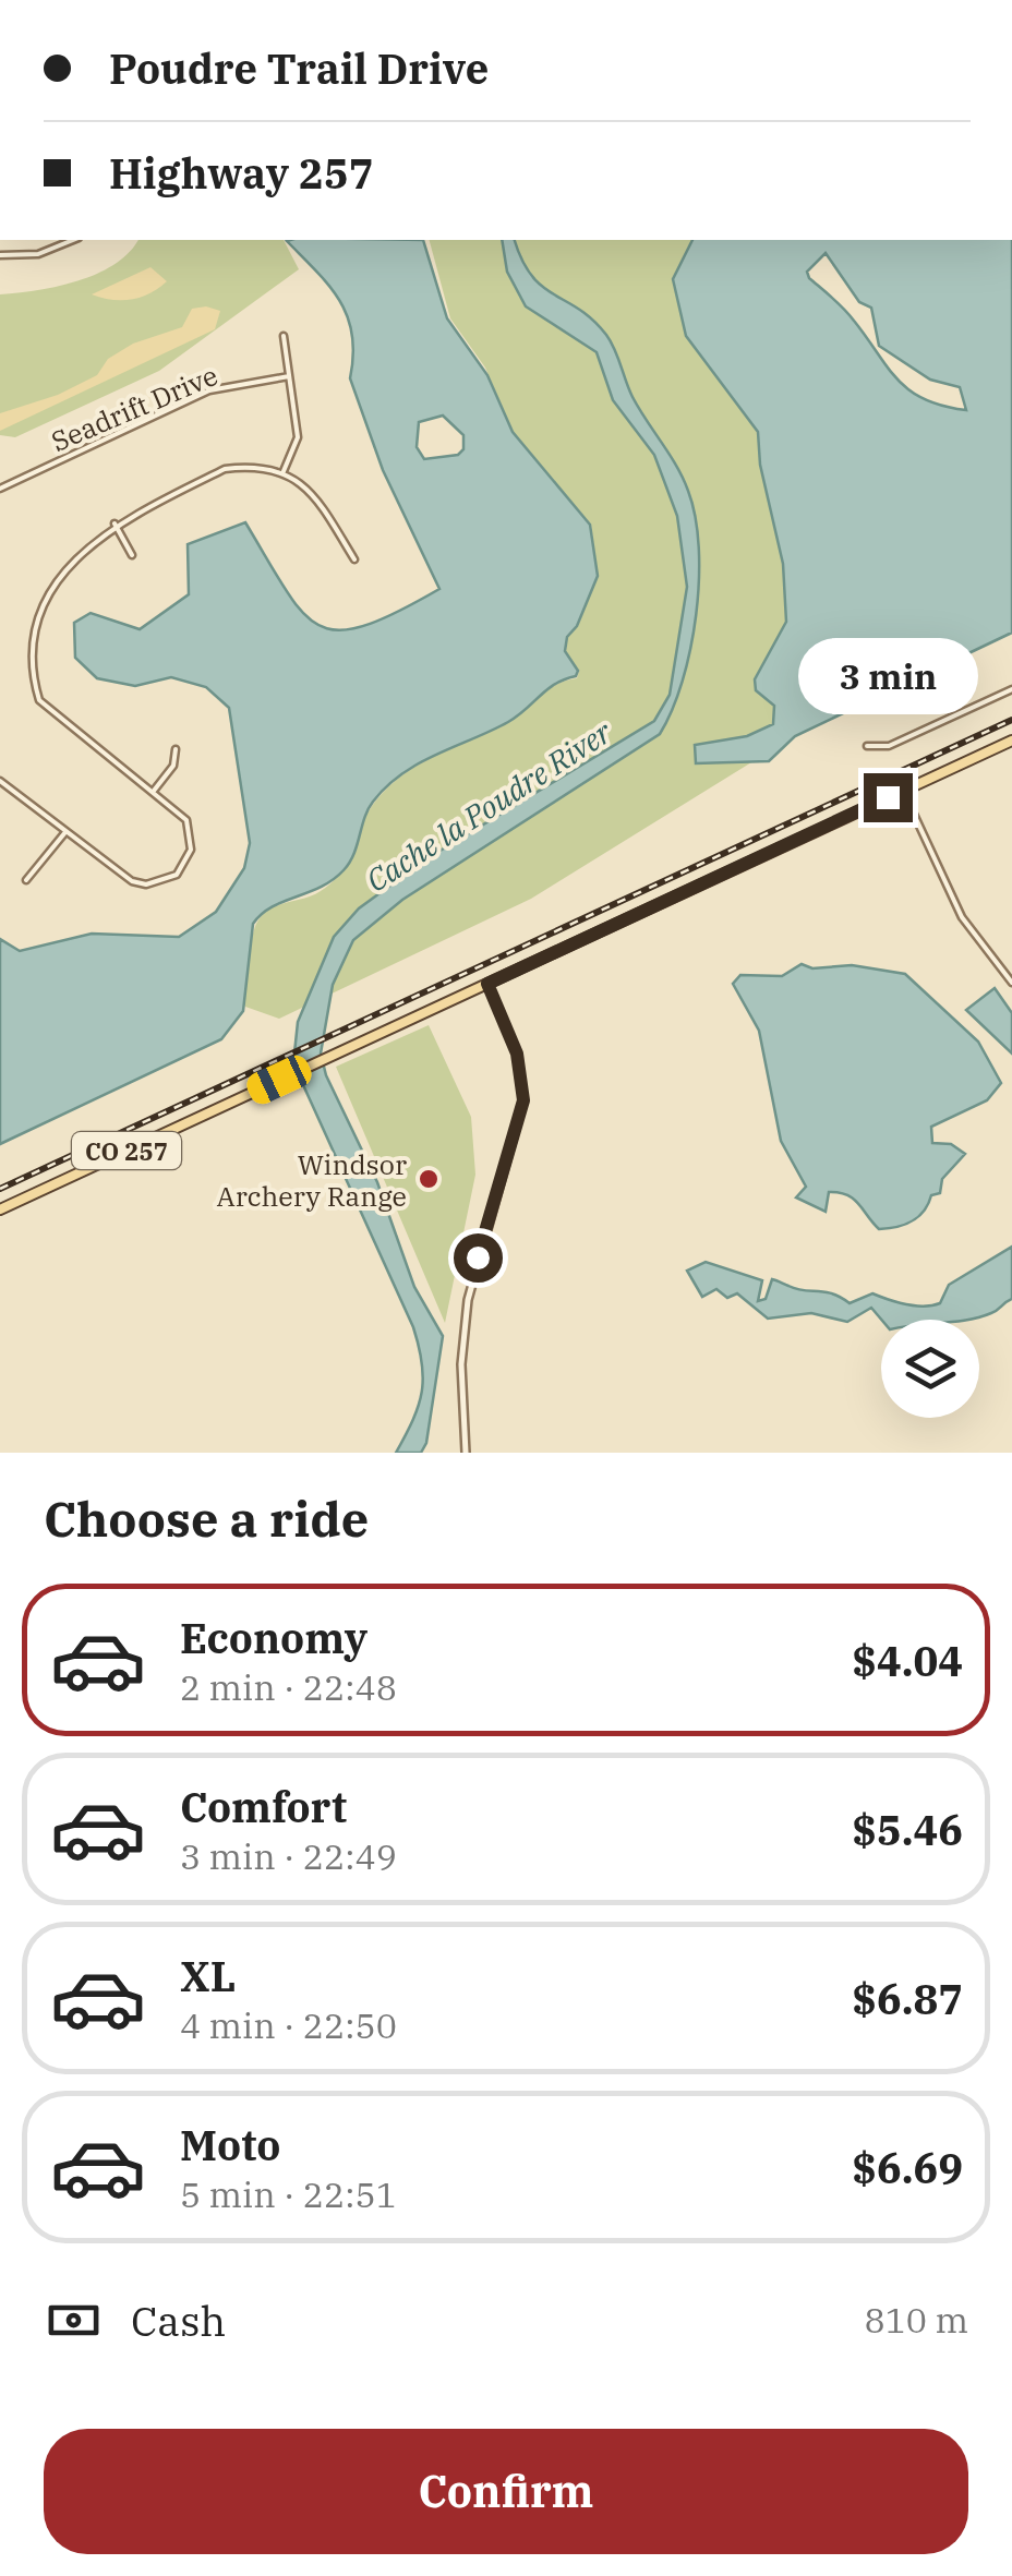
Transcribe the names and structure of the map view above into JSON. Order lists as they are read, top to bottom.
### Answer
{
  "streets": {
    "main road": ["CO 257"],
    "street": ["Seadrift Drive"]
  },
  "water": ["Cache la Poudre River"],
  "places": ["Windsor Archery Range"],
  "page": {
    "banner": ["Poudre Trail Drive", "Highway 257"],
    "bubble": "3 min",
    "heading": "Choose a ride",
    "list": [
      {
        "name": "Economy",
        "note": "2 min · 22:48",
        "value": "$4.04"
      },
      {
        "name": "Comfort",
        "note": "3 min · 22:49",
        "value": "$5.46"
      },
      {
        "name": "XL",
        "note": "4 min · 22:50",
        "value": "$6.87"
      },
      {
        "name": "Moto",
        "note": "5 min · 22:51",
        "value": "$6.69"
      }
    ],
    "pay": ["Cash", "810 m"],
    "buttons": "Confirm"
  }
}
